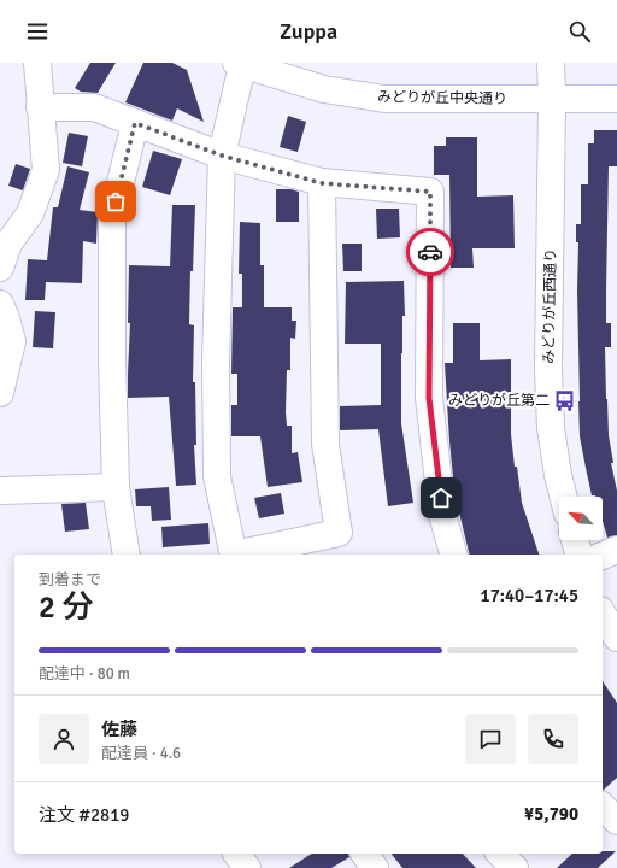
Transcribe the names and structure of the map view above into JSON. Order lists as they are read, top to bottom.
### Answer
{
  "streets": {
    "street": ["みどりが丘中央通り", "みどりが丘西通り"]
  },
  "crossings": [
    ["みどりが丘中央通り", "みどりが丘西通り"]
  ],
  "places": {
    "bus stop": ["みどりが丘第二"]
  },
  "north": "top left",
  "page": {
    "header": "Zuppa",
    "heading": ["2 分", "到着まで", "17:40–17:45"],
    "panel": [
      "佐藤",
      "配達員 · 4.6",
      "注文 #2819",
      "¥5,790"
    ],
    "bar": "配達中 · 80 m"
  }
}
